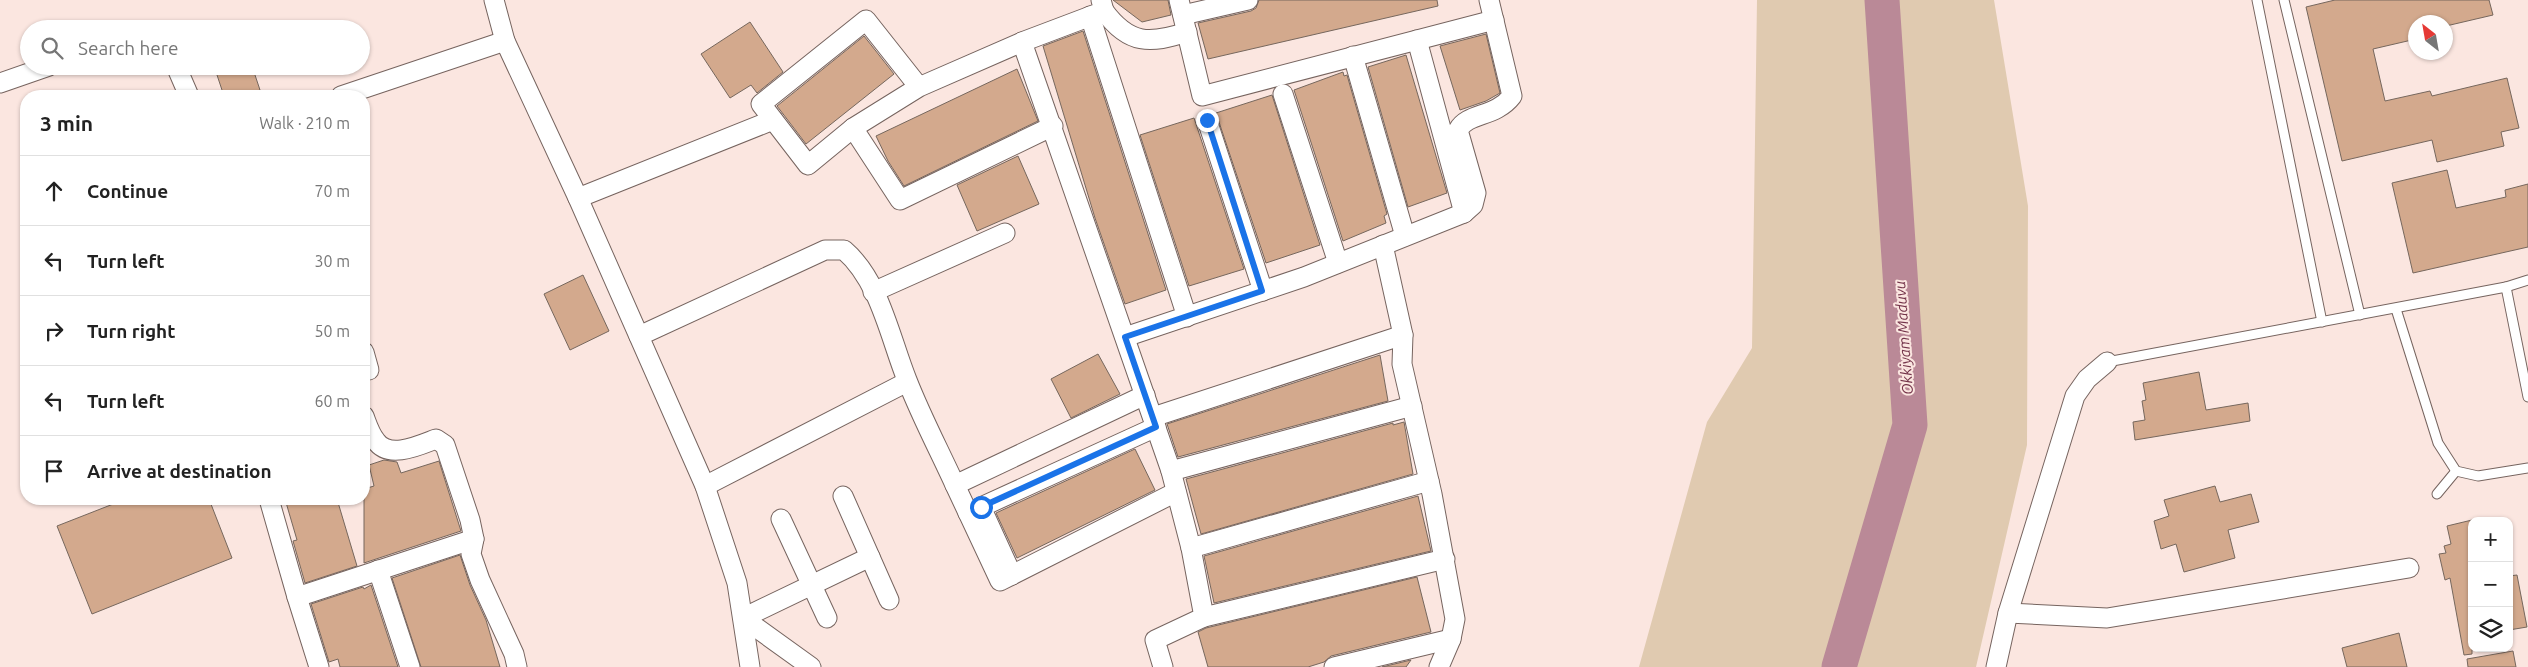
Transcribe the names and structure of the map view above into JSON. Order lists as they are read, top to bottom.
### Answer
{
  "water": ["Okkiyam Maduvu"],
  "north": "top left",
  "page": {
    "search": "Search here",
    "heading": ["3 min", "Walk · 210 m"],
    "list": [
      ["Continue", "70 m"],
      ["Turn left", "30 m"],
      ["Turn right", "50 m"],
      ["Turn left", "60 m"],
      "Arrive at destination"
    ],
    "map_buttons": ["+", "−"]
  }
}
